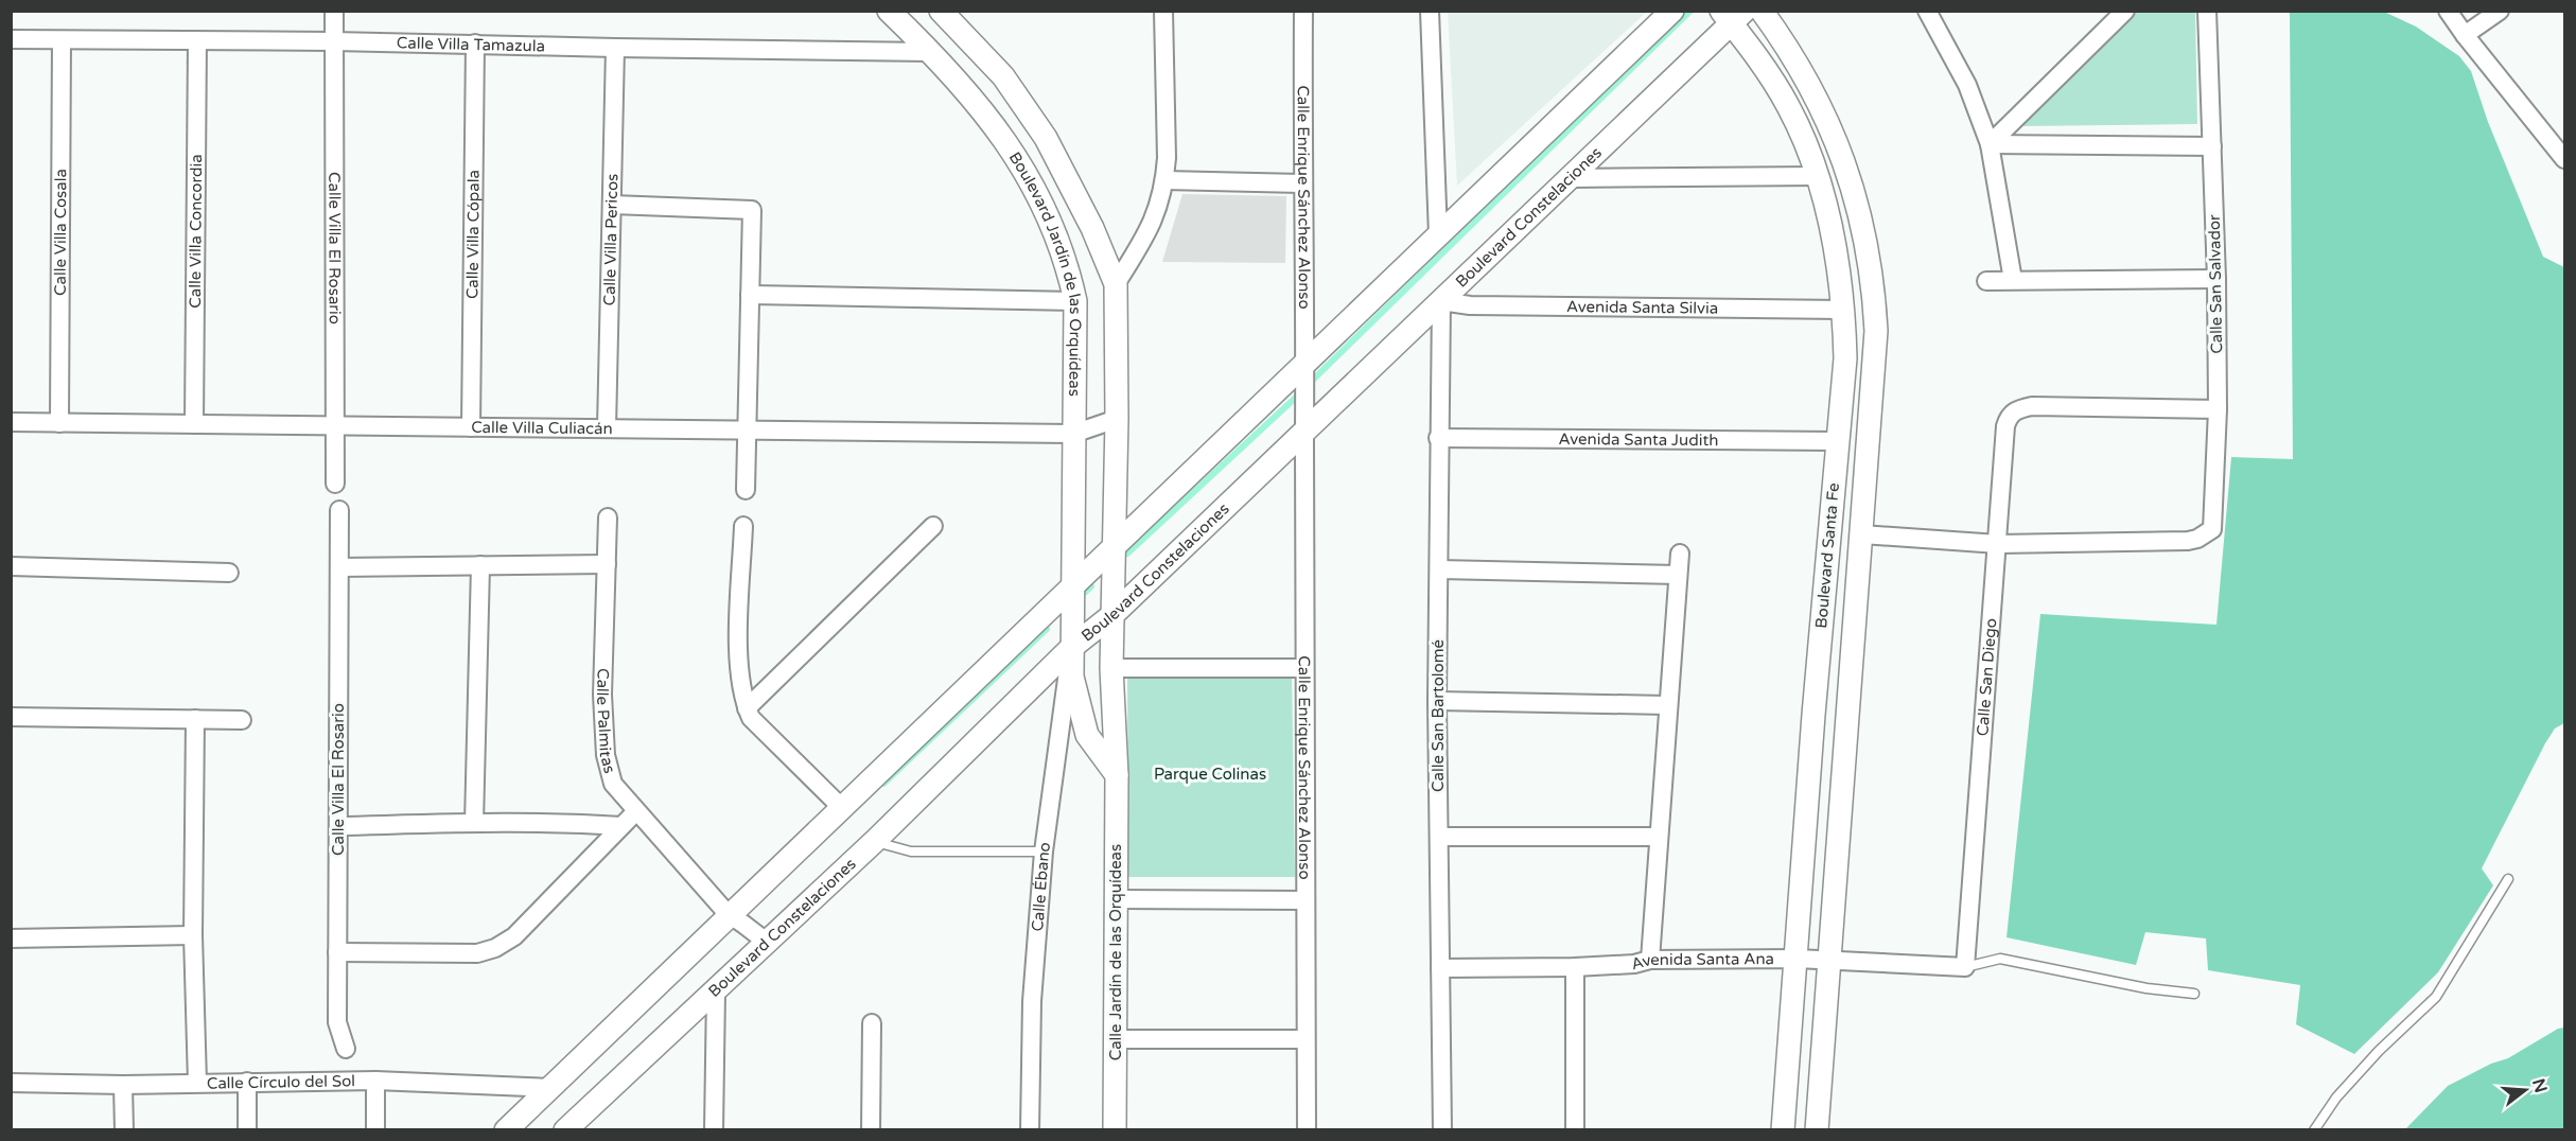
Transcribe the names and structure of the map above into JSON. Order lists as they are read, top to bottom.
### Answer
{
  "streets": {
    "street": [
      "Calle Villa Tamazula",
      "Calle Enrique Sánchez Alonso",
      "Boulevard Constelaciones",
      "Calle Villa Cosala",
      "Calle Villa Concordia",
      "Calle Villa Cópala",
      "Calle Villa Pericos",
      "Calle Villa El Rosario",
      "Boulevard Jardín de las Orquídeas",
      "Calle San Salvador",
      "Avenida Santa Silvia",
      "Calle Villa Culiacán",
      "Avenida Santa Judith",
      "Boulevard Santa Fe",
      "Calle San Diego",
      "Calle San Bartolomé",
      "Calle Palmitas",
      "Calle Ébano",
      "Calle Jardín de las Orquídeas",
      "Avenida Santa Ana",
      "Calle Círculo del Sol"
    ]
  },
  "crossings": [
    ["Calle Villa Tamazula", "Calle Villa Cosala"],
    ["Calle Villa Tamazula", "Calle Villa Concordia"],
    ["Calle Villa Tamazula", "Calle Villa Cópala"],
    ["Calle Villa Tamazula", "Calle Villa Pericos"],
    ["Calle Villa Tamazula", "Calle Villa El Rosario"],
    ["Calle Villa Tamazula", "Boulevard Jardín de las Orquídeas"],
    ["Calle Enrique Sánchez Alonso", "Boulevard Constelaciones"],
    ["Boulevard Constelaciones", "Boulevard Jardín de las Orquídeas"],
    ["Boulevard Constelaciones", "Avenida Santa Silvia"],
    ["Boulevard Constelaciones", "Boulevard Santa Fe"],
    ["Boulevard Constelaciones", "Calle San Bartolomé"],
    ["Boulevard Constelaciones", "Calle Palmitas"],
    ["Boulevard Constelaciones", "Calle Ébano"],
    ["Boulevard Constelaciones", "Calle Jardín de las Orquídeas"],
    ["Calle Villa Cosala", "Calle Villa Culiacán"],
    ["Calle Villa Concordia", "Calle Villa Culiacán"],
    ["Calle Villa Cópala", "Calle Villa Culiacán"],
    ["Calle Villa Pericos", "Calle Villa Culiacán"],
    ["Calle Villa El Rosario", "Calle Villa Culiacán"],
    ["Boulevard Jardín de las Orquídeas", "Calle Villa Culiacán"],
    ["Boulevard Jardín de las Orquídeas", "Calle Ébano"],
    ["Calle San Salvador", "Calle San Diego"],
    ["Avenida Santa Silvia", "Boulevard Santa Fe"],
    ["Avenida Santa Silvia", "Calle San Bartolomé"],
    ["Avenida Santa Judith", "Boulevard Santa Fe"],
    ["Avenida Santa Judith", "Calle San Bartolomé"],
    ["Boulevard Santa Fe", "Avenida Santa Ana"],
    ["Calle San Diego", "Avenida Santa Ana"],
    ["Calle San Bartolomé", "Avenida Santa Ana"]
  ],
  "parks": ["Parque Colinas"],
  "north": "right"
}
